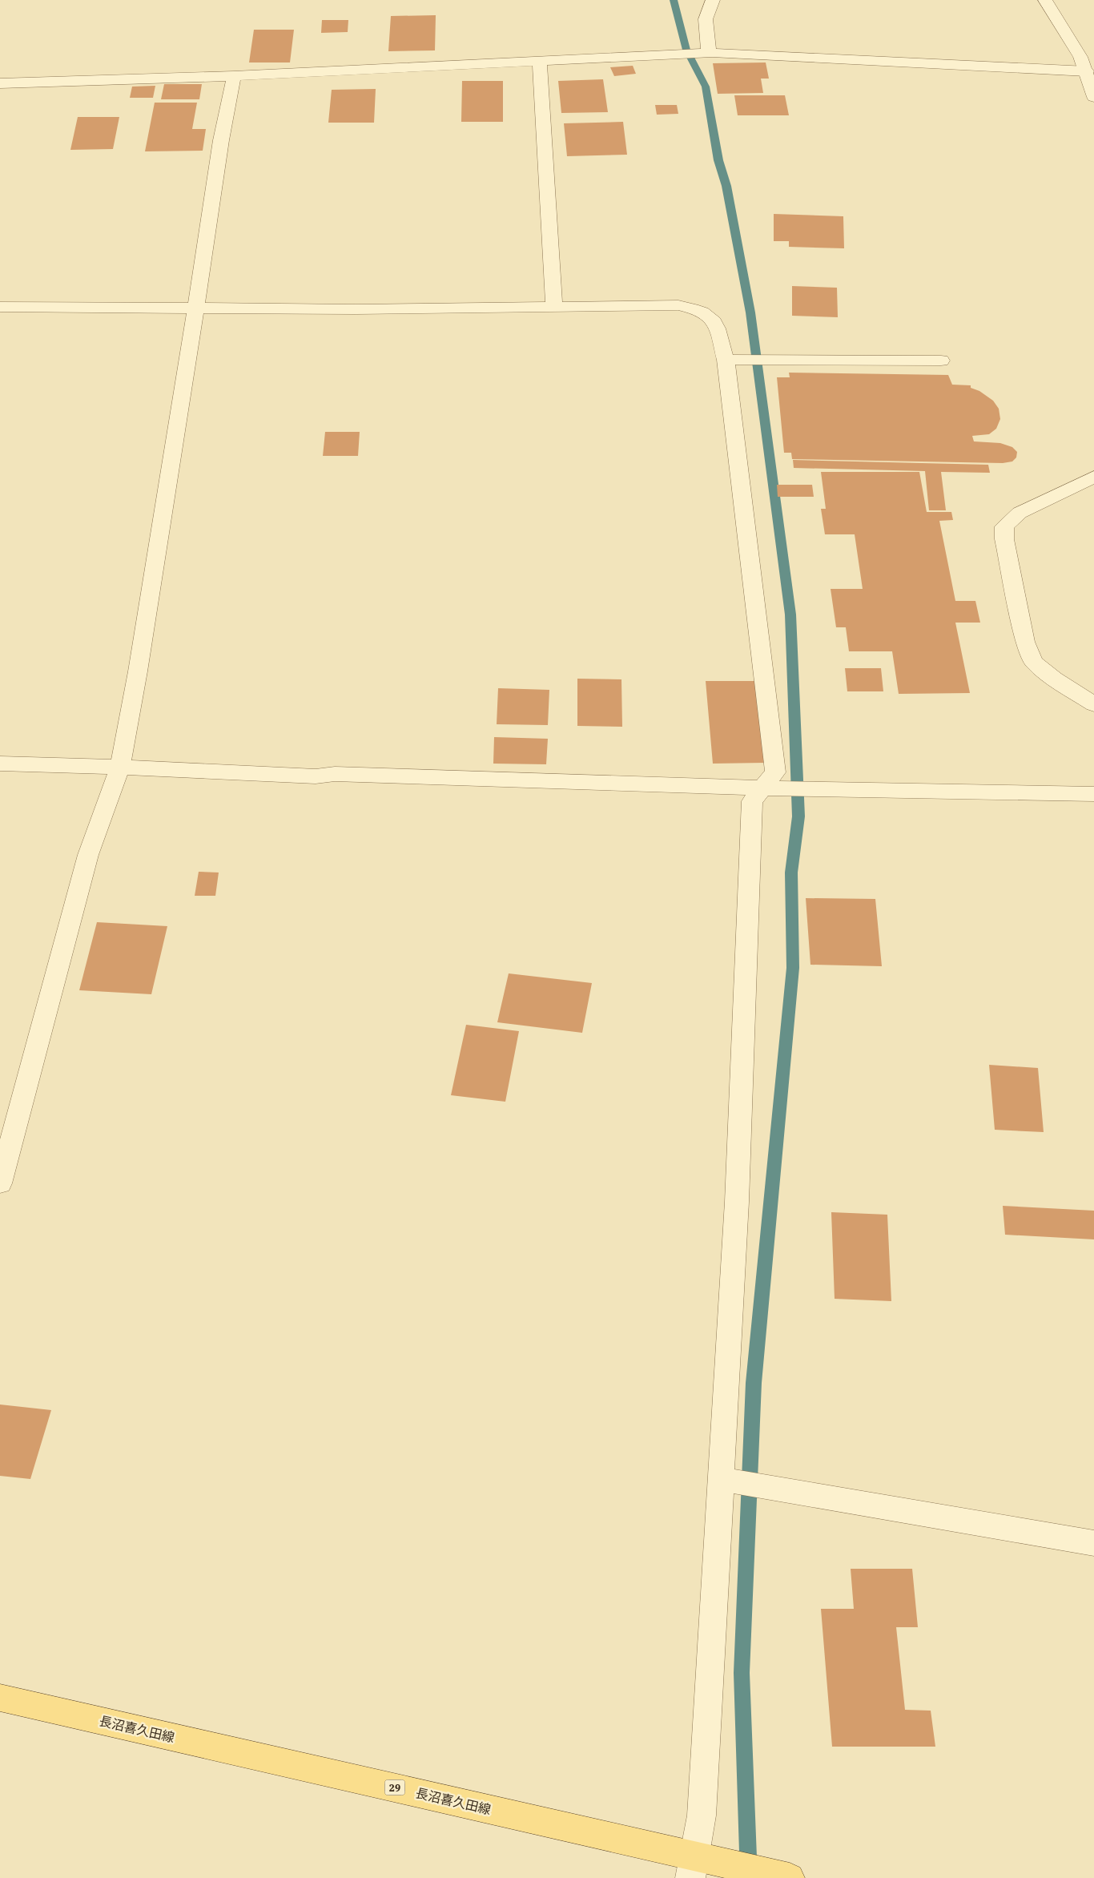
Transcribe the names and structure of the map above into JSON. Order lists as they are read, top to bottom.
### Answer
{
  "streets": {
    "main road": ["長沼喜久田線", "29"]
  }
}
